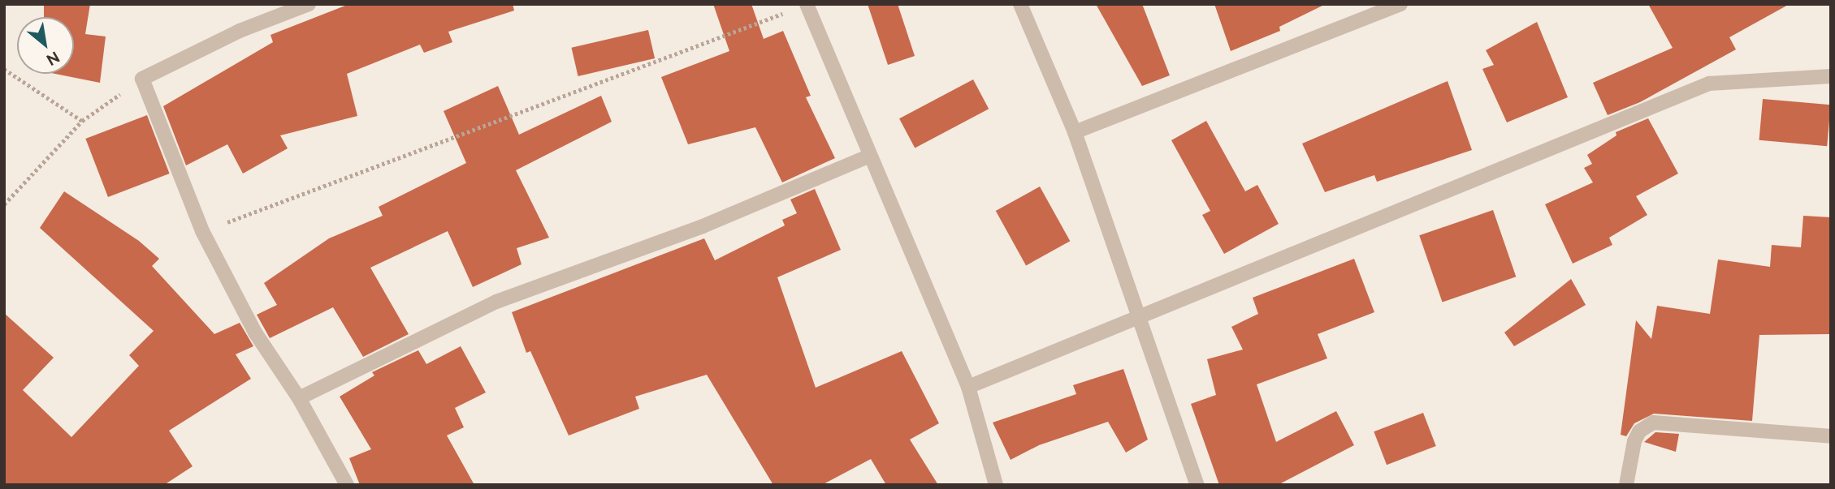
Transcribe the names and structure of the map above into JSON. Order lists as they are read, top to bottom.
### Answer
{
  "north": "bottom right"
}
